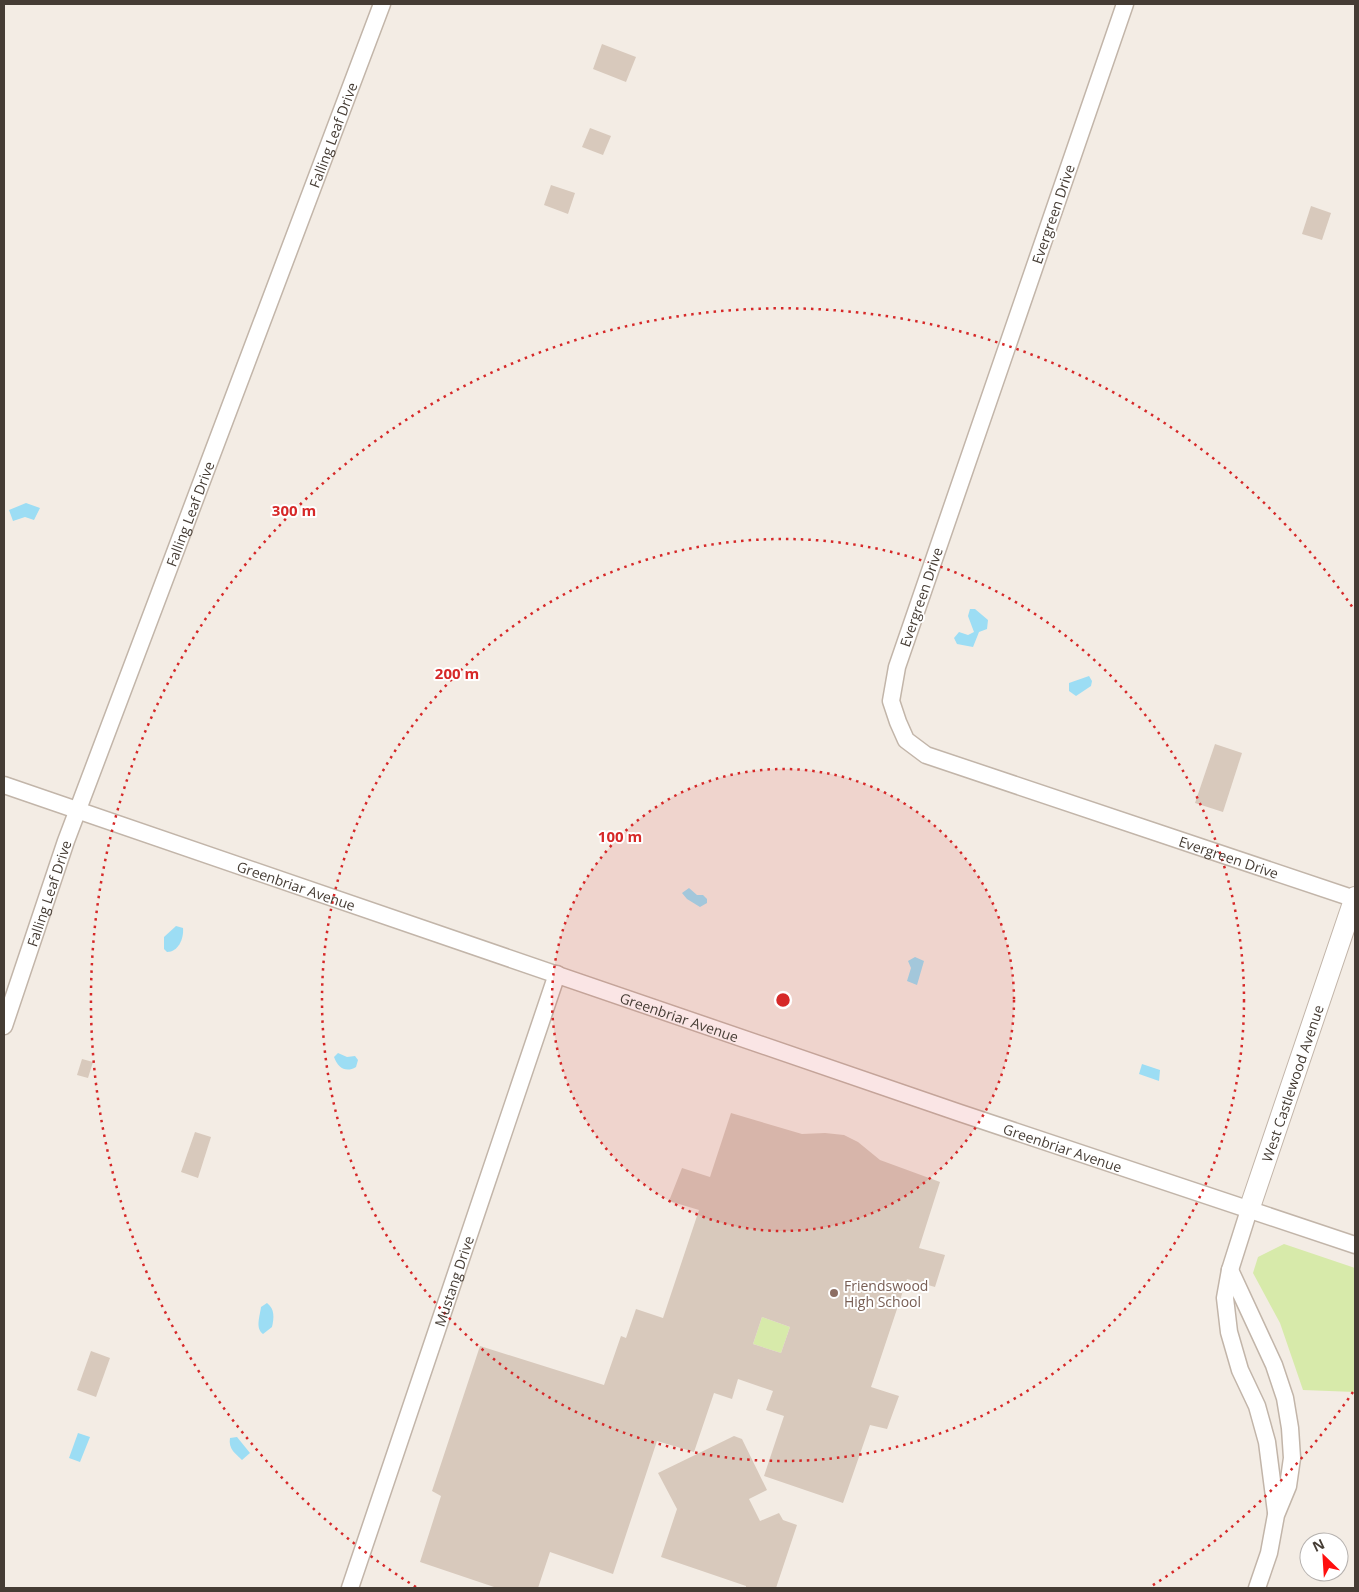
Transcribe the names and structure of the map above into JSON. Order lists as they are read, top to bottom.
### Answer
{
  "streets": {
    "street": [
      "Falling Leaf Drive",
      "Evergreen Drive",
      "Greenbriar Avenue",
      "West Castlewood Avenue",
      "Mustang Drive"
    ]
  },
  "crossings": [
    ["Falling Leaf Drive", "Greenbriar Avenue"],
    ["Evergreen Drive", "West Castlewood Avenue"],
    ["Greenbriar Avenue", "West Castlewood Avenue"],
    ["Greenbriar Avenue", "Mustang Drive"]
  ],
  "places": ["Friendswood High School"],
  "north": "top left",
  "rings": ["300 m", "200 m", "100 m"]
}
